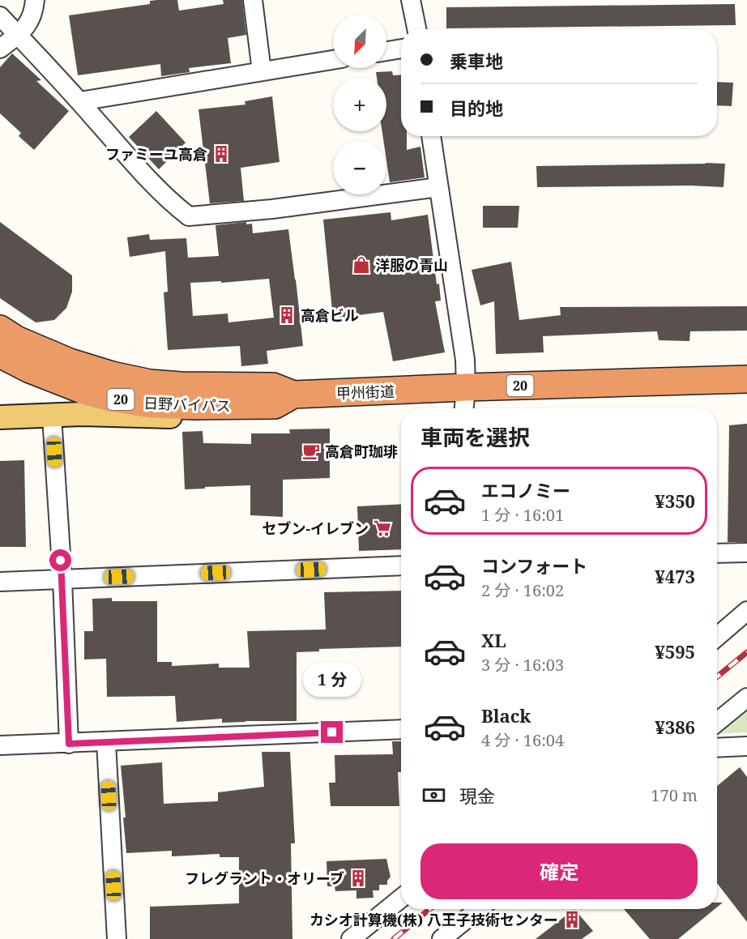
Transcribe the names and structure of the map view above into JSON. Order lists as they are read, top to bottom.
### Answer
{
  "streets": {
    "highway": ["20", "甲州街道", "日野バイパス"]
  },
  "crossings": [
    ["甲州街道", "日野バイパス"]
  ],
  "places": {
    "building": [
      "ファミーユ高倉",
      "高倉ビル",
      "フレグラント・オリーブ",
      "カシオ計算機(株) 八王子技術センター"
    ],
    "shop": ["洋服の青山"],
    "cafe": ["高倉町珈琲"],
    "supermarket": ["セブン-イレブン"]
  },
  "north": "bottom left",
  "page": {
    "map_buttons": ["+", "−"],
    "banner": ["乗車地", "目的地"],
    "heading": "車両を選択",
    "list": [
      {
        "name": "エコノミー",
        "note": "1 分 · 16:01",
        "value": "¥350"
      },
      {
        "name": "コンフォート",
        "note": "2 分 · 16:02",
        "value": "¥473"
      },
      {
        "name": "XL",
        "note": "3 分 · 16:03",
        "value": "¥595"
      },
      {
        "name": "Black",
        "note": "4 分 · 16:04",
        "value": "¥386"
      }
    ],
    "bubble": "1 分",
    "pay": ["現金", "170 m"],
    "buttons": "確定"
  }
}
